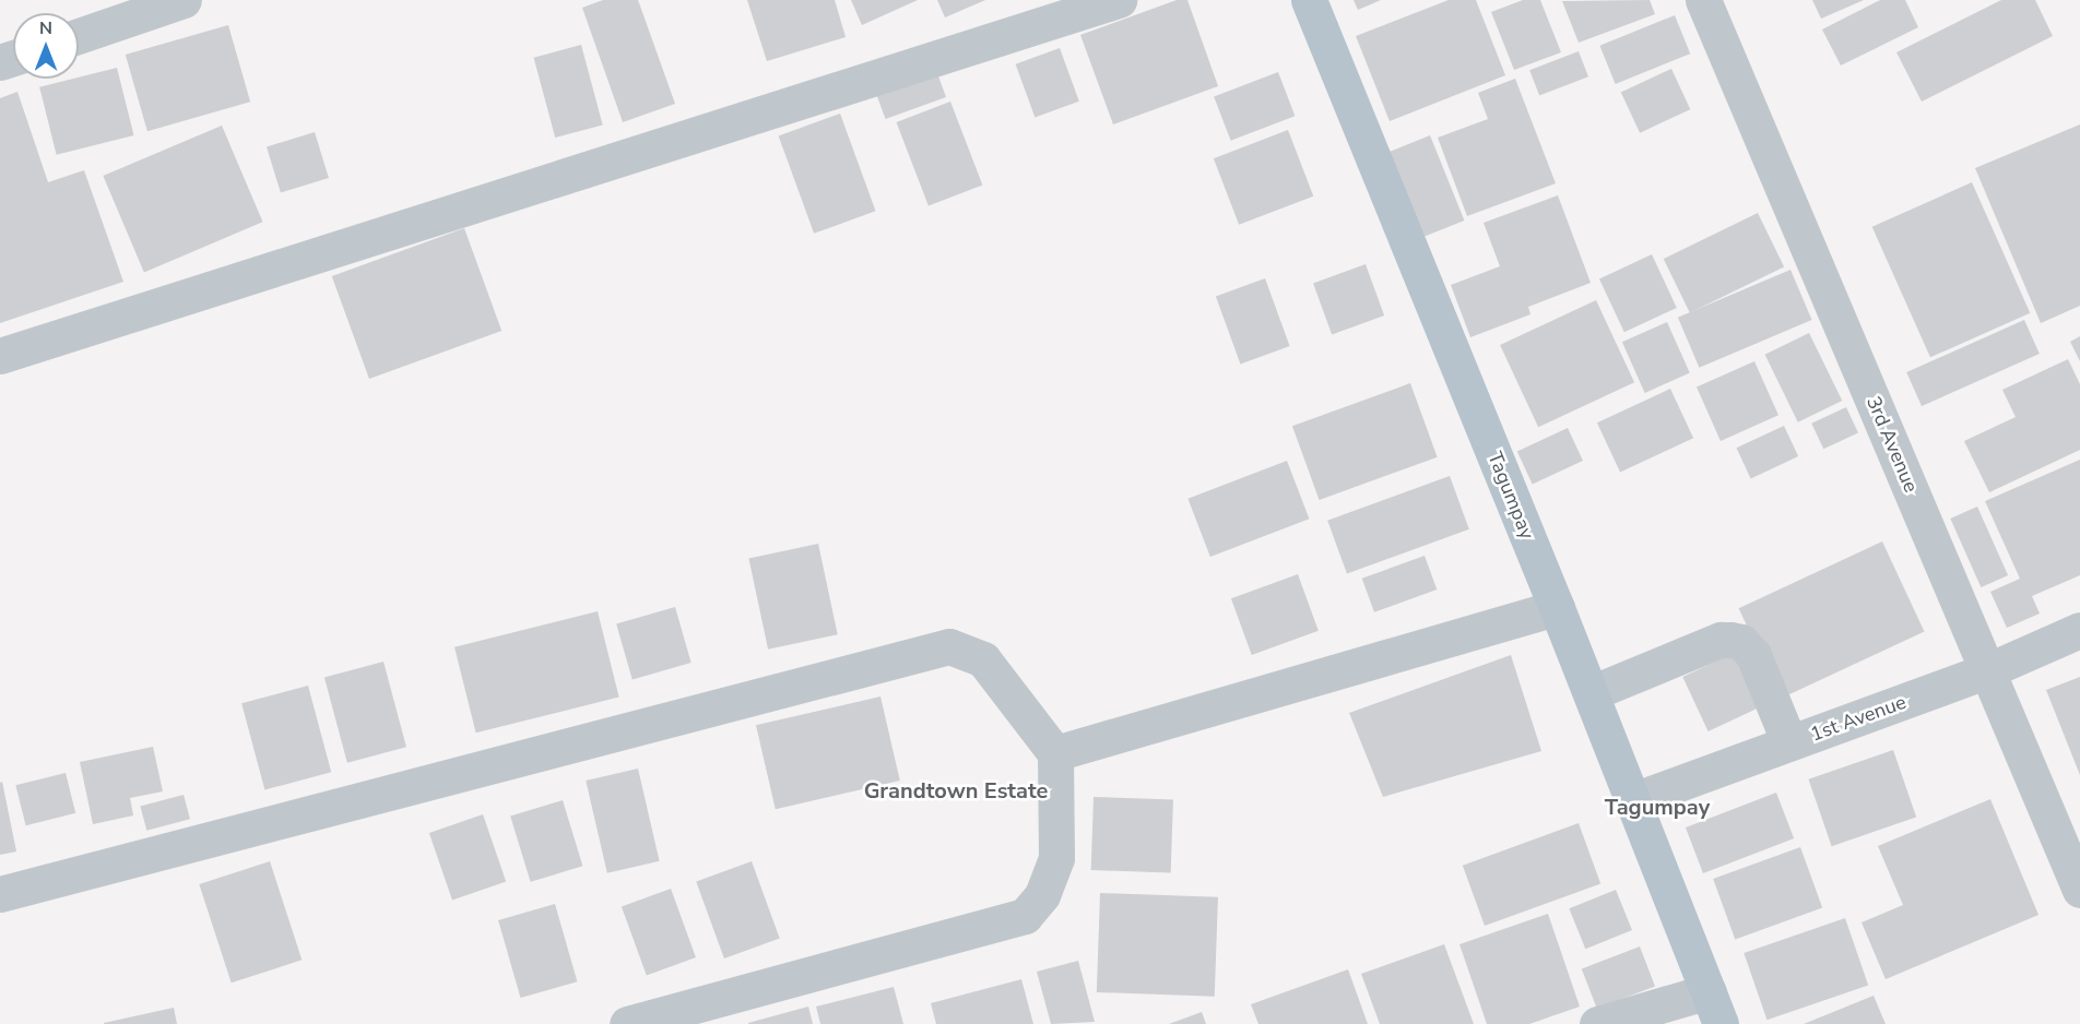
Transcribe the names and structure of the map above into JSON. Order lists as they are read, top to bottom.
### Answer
{
  "streets": {
    "main road": ["Tagumpay"],
    "street": ["3rd Avenue", "1st Avenue"]
  },
  "crossings": [
    ["3rd Avenue", "1st Avenue"],
    ["Tagumpay", "1st Avenue"]
  ],
  "districts": ["Grandtown Estate", "Tagumpay"],
  "north": "top"
}
